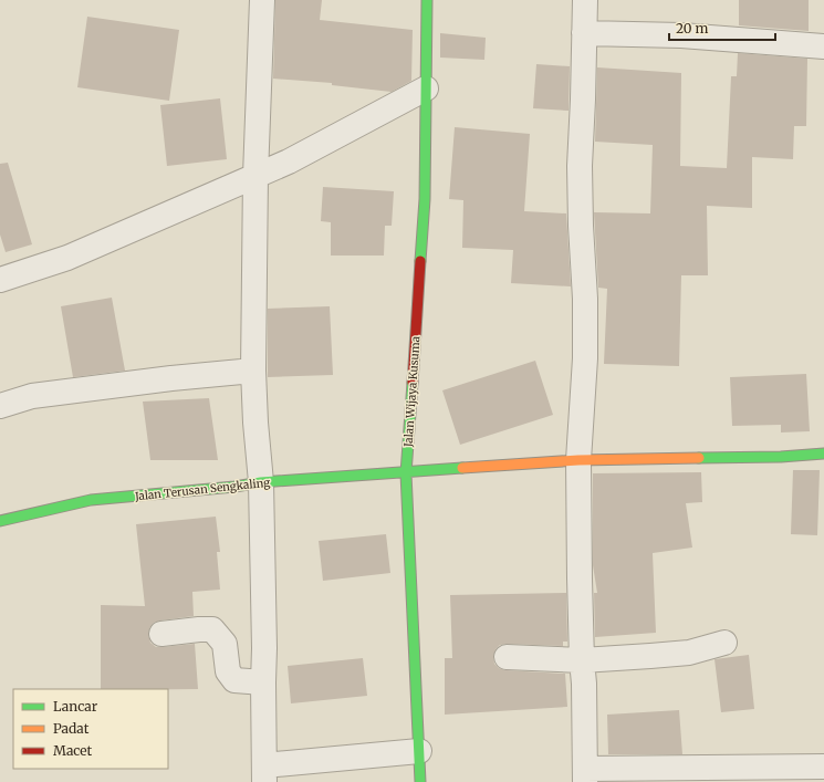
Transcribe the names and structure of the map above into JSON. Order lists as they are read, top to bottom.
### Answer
{
  "streets": {
    "street": ["Jalan Wijaya Kusuma", "Jalan Terusan Sengkaling"]
  },
  "crossings": [
    ["Jalan Wijaya Kusuma", "Jalan Terusan Sengkaling"]
  ],
  "legend": ["Lancar", "Padat", "Macet"],
  "scale_bar": "20 m"
}
